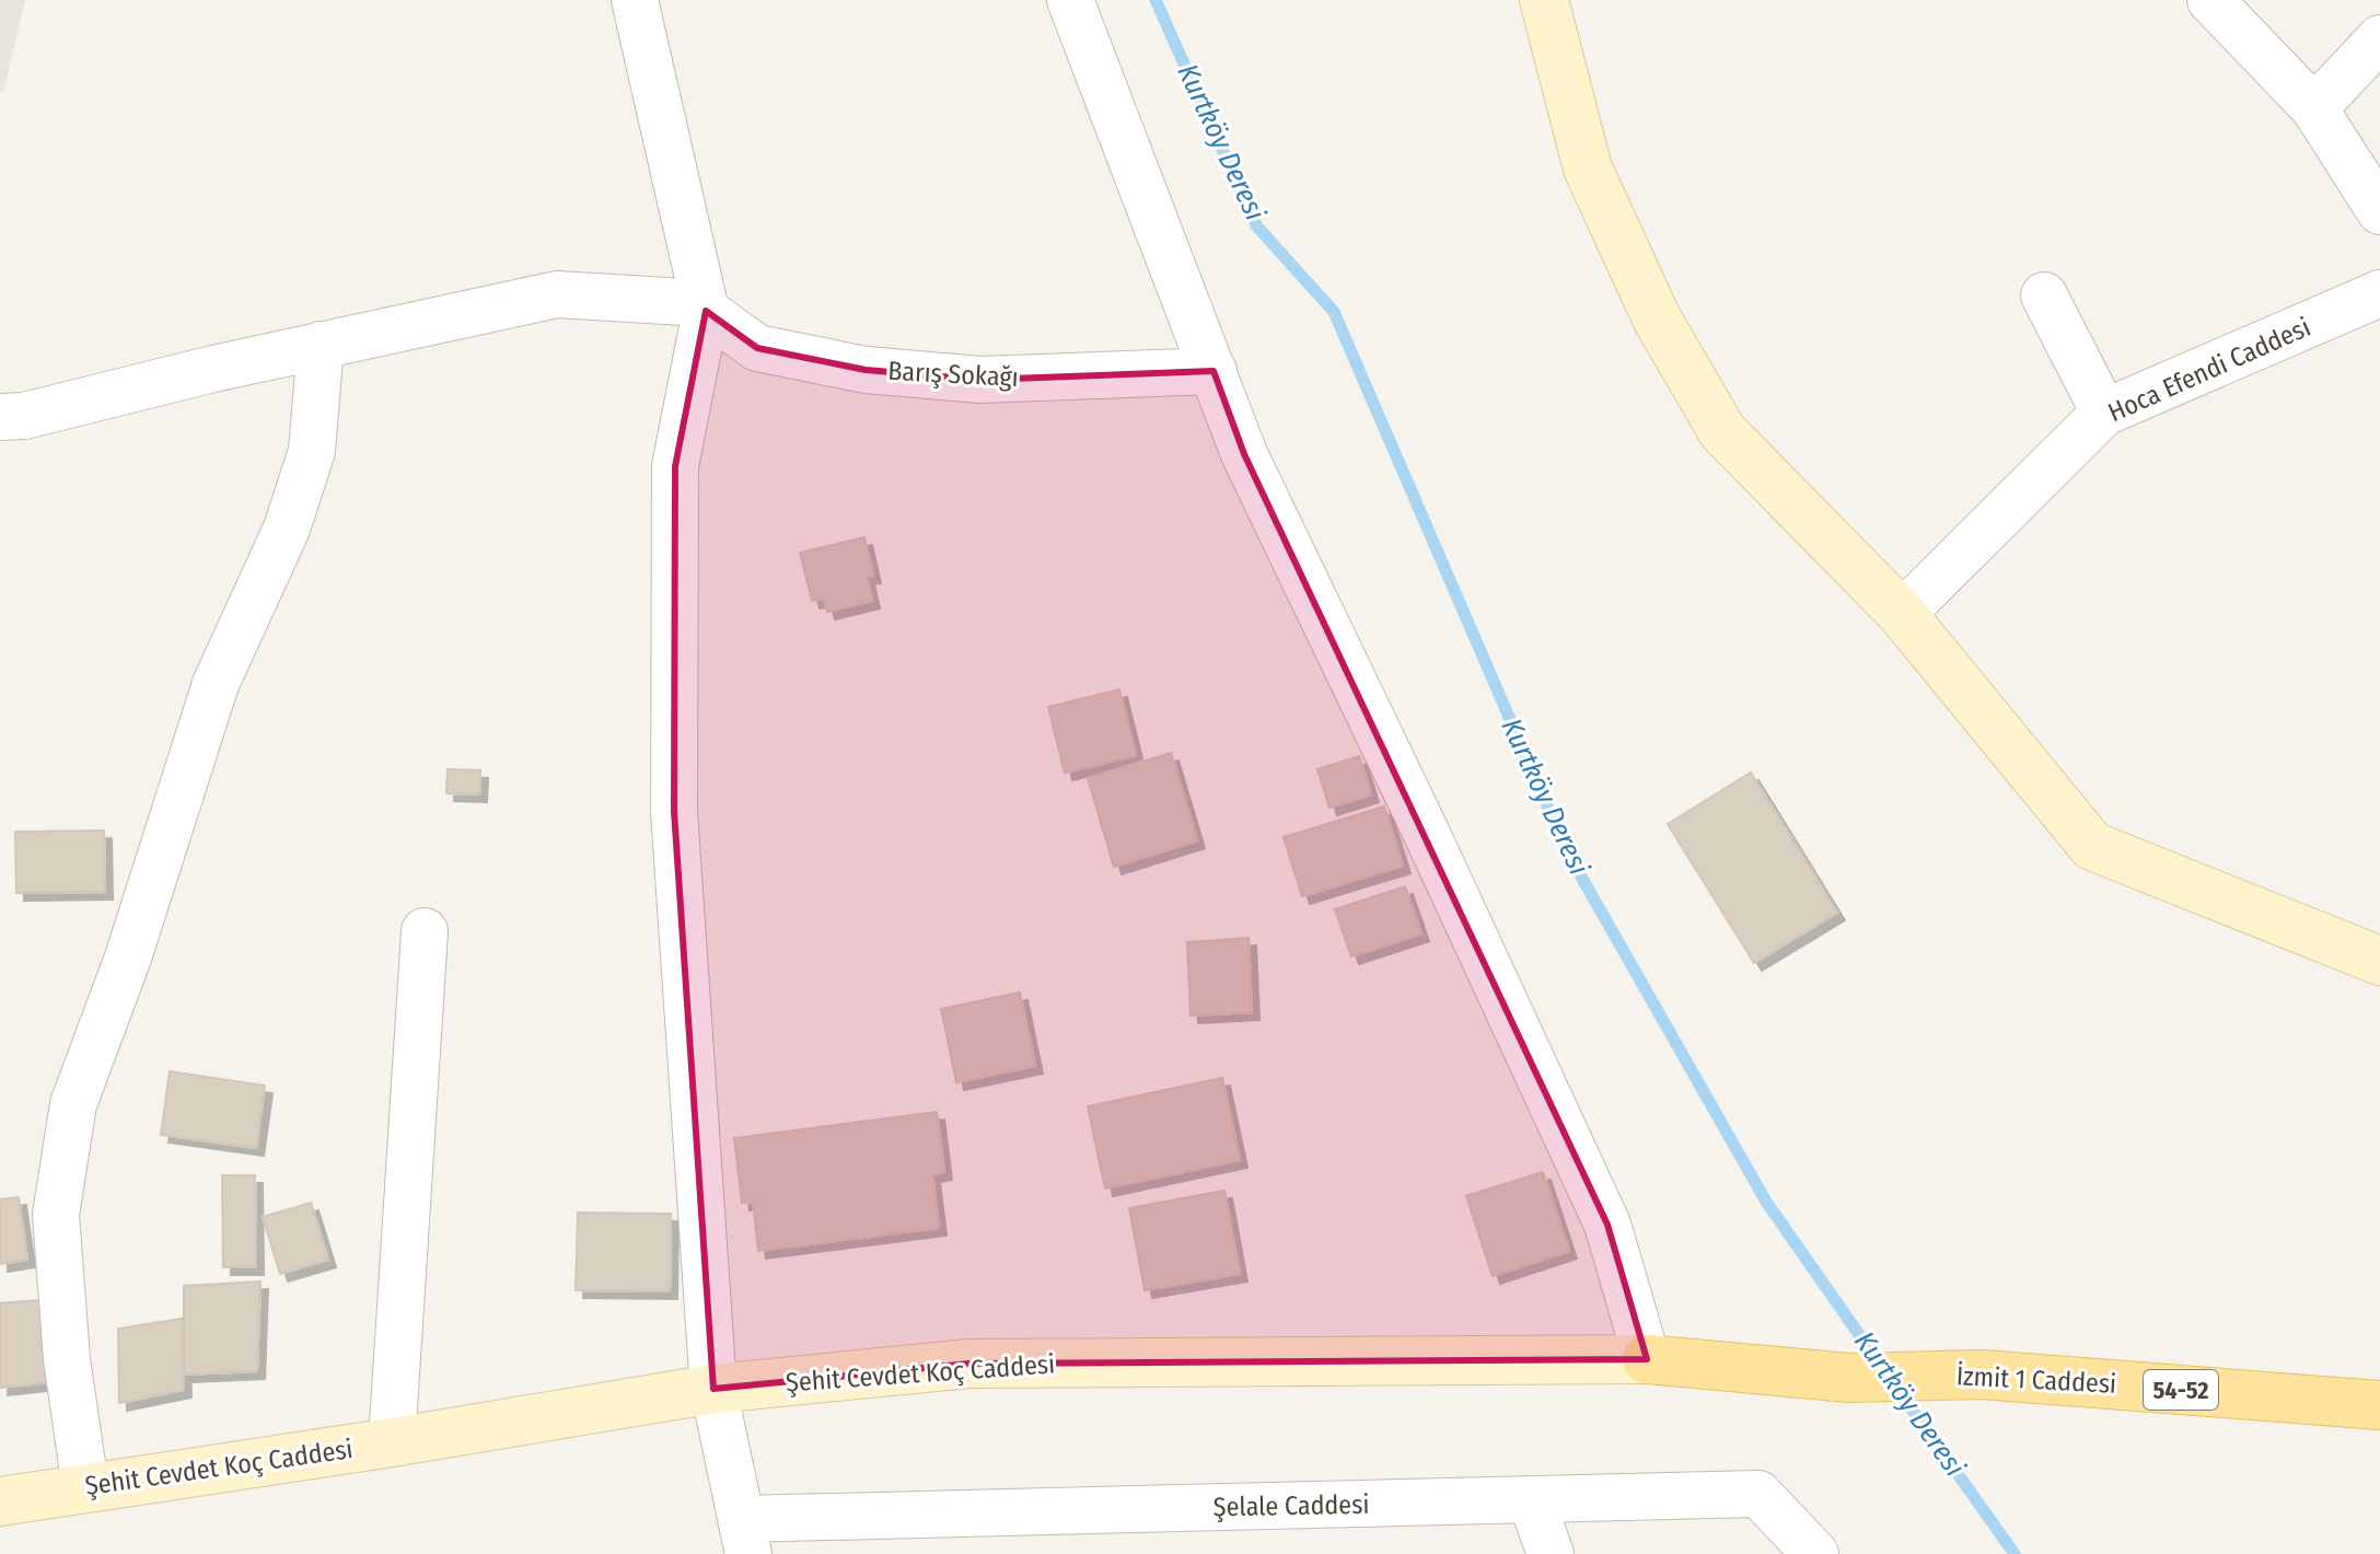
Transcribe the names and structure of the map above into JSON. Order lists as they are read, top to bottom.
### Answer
{
  "streets": {
    "main road": ["Şehit Cevdet Koç Caddesi", "İzmit 1 Caddesi", "54-52"],
    "street": ["Hoca Efendi Caddesi", "Barış Sokağı", "Şelale Caddesi"]
  },
  "crossings": [
    ["Şehit Cevdet Koç Caddesi", "İzmit 1 Caddesi"]
  ],
  "water": ["Kurtköy Deresi"]
}
